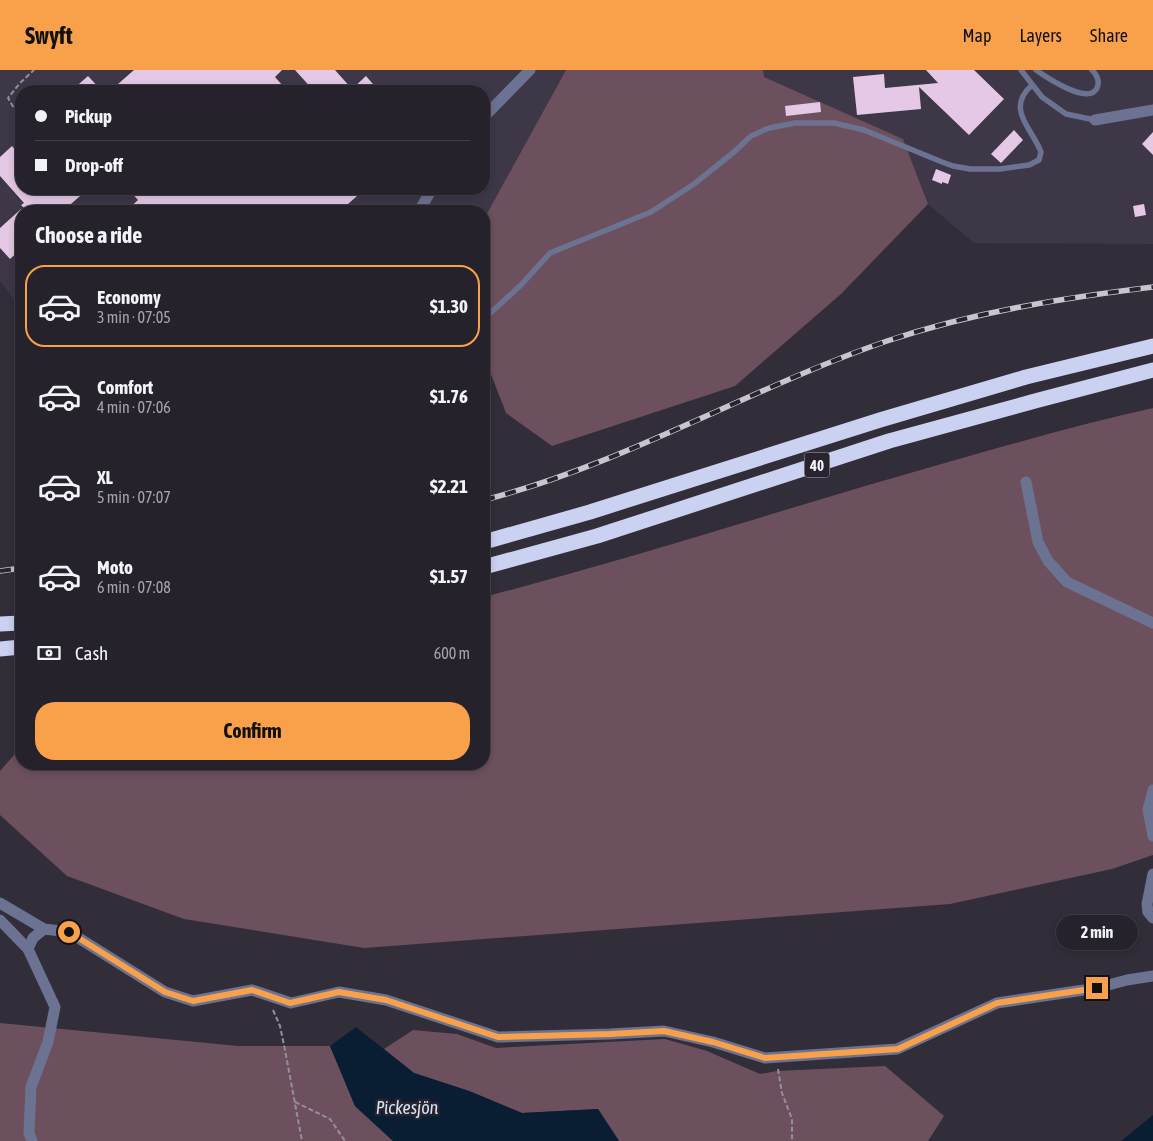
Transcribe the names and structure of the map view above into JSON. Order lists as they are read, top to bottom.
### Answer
{
  "streets": {
    "highway": ["40"]
  },
  "water": ["Pickesjön"],
  "page": {
    "header": "Swyft",
    "nav": ["Map", "Layers", "Share"],
    "banner": ["Pickup", "Drop-off"],
    "heading": "Choose a ride",
    "list": [
      {
        "name": "Economy",
        "note": "3 min · 07:05",
        "value": "$1.30"
      },
      {
        "name": "Comfort",
        "note": "4 min · 07:06",
        "value": "$1.76"
      },
      {
        "name": "XL",
        "note": "5 min · 07:07",
        "value": "$2.21"
      },
      {
        "name": "Moto",
        "note": "6 min · 07:08",
        "value": "$1.57"
      }
    ],
    "pay": ["Cash", "600 m"],
    "buttons": "Confirm",
    "bubble": "2 min"
  }
}
